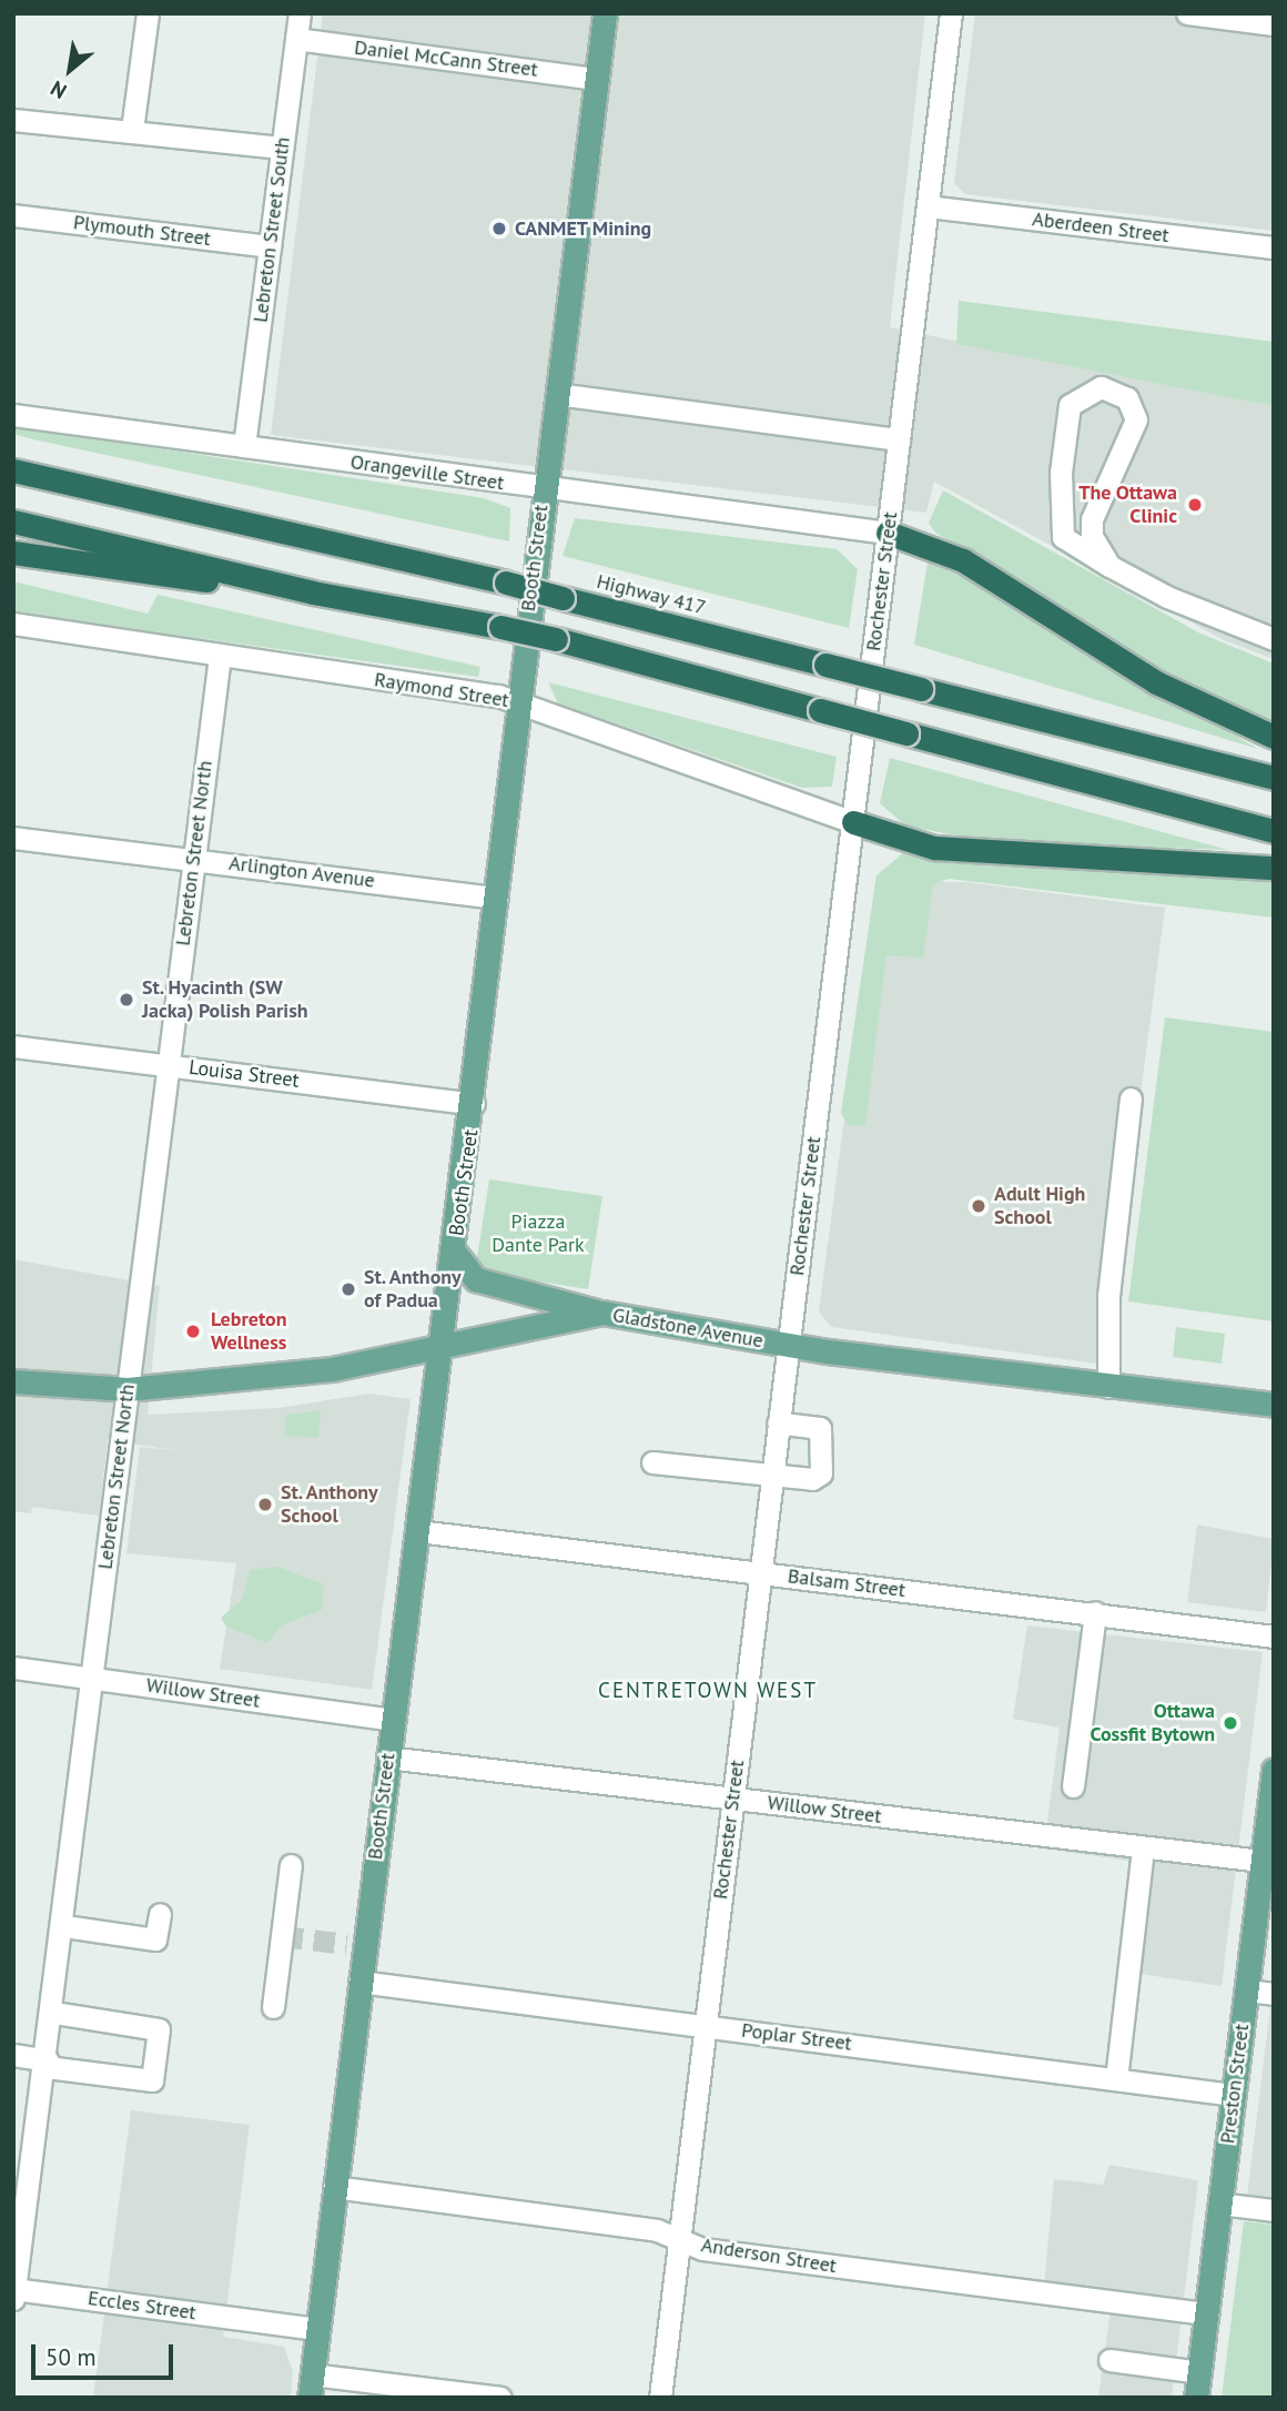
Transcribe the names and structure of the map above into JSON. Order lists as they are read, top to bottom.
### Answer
{
  "streets": {
    "highway": ["Highway 417"],
    "main road": ["Booth Street", "Gladstone Avenue", "Preston Street"],
    "street": [
      "Daniel McCann Street",
      "Aberdeen Street",
      "Lebreton Street South",
      "Plymouth Street",
      "Orangeville Street",
      "Rochester Street",
      "Raymond Street",
      "Lebreton Street North",
      "Arlington Avenue",
      "Louisa Street",
      "Balsam Street",
      "Willow Street",
      "Poplar Street",
      "Anderson Street",
      "Eccles Street"
    ]
  },
  "crossings": [
    ["Daniel McCann Street", "Lebreton Street South"],
    ["Daniel McCann Street", "Booth Street"],
    ["Aberdeen Street", "Rochester Street"],
    ["Lebreton Street South", "Plymouth Street"],
    ["Lebreton Street South", "Orangeville Street"],
    ["Orangeville Street", "Booth Street"],
    ["Orangeville Street", "Rochester Street"],
    ["Booth Street", "Raymond Street"],
    ["Booth Street", "Arlington Avenue"],
    ["Booth Street", "Louisa Street"],
    ["Booth Street", "Gladstone Avenue"],
    ["Booth Street", "Balsam Street"],
    ["Booth Street", "Willow Street"],
    ["Booth Street", "Poplar Street"],
    ["Booth Street", "Anderson Street"],
    ["Booth Street", "Eccles Street"],
    ["Rochester Street", "Raymond Street"],
    ["Rochester Street", "Gladstone Avenue"],
    ["Rochester Street", "Balsam Street"],
    ["Rochester Street", "Willow Street"],
    ["Rochester Street", "Poplar Street"],
    ["Rochester Street", "Anderson Street"],
    ["Raymond Street", "Lebreton Street North"],
    ["Lebreton Street North", "Arlington Avenue"],
    ["Lebreton Street North", "Louisa Street"],
    ["Lebreton Street North", "Gladstone Avenue"],
    ["Lebreton Street North", "Willow Street"],
    ["Lebreton Street North", "Eccles Street"],
    ["Willow Street", "Preston Street"],
    ["Poplar Street", "Preston Street"],
    ["Preston Street", "Anderson Street"]
  ],
  "districts": ["CENTRETOWN WEST"],
  "parks": ["Piazza Dante Park"],
  "places": [
    "CANMET Mining",
    "The Ottawa Clinic",
    "St. Hyacinth (SW Jacka) Polish Parish",
    "Adult High School",
    "St. Anthony of Padua",
    "Lebreton Wellness",
    "St. Anthony School",
    "Ottawa Cossfit Bytown"
  ],
  "scale_bar": "50 m",
  "north": "bottom left"
}
